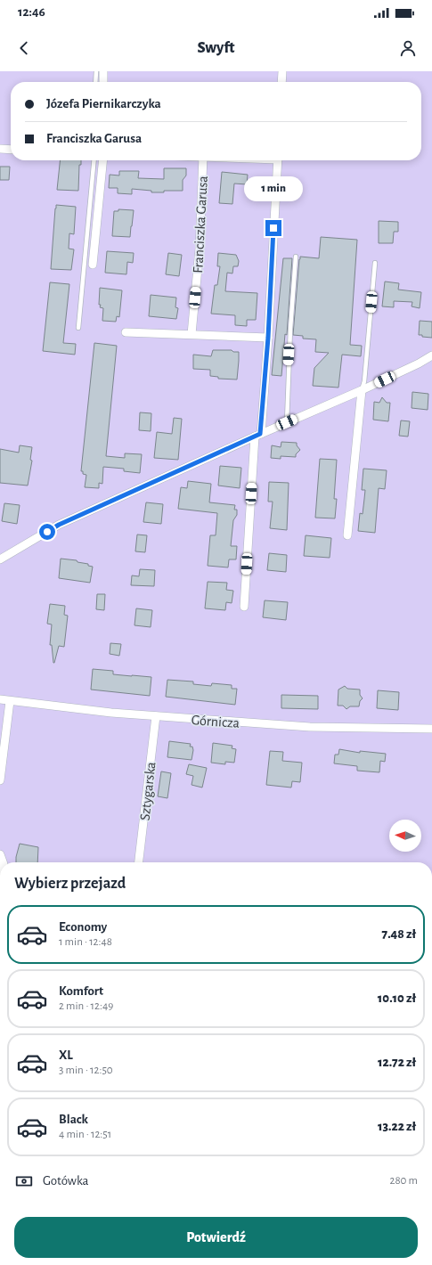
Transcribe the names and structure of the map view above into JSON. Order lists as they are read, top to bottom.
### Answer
{
  "streets": {
    "street": ["Franciszka Garusa", "Górnicza", "Sztygarska"]
  },
  "crossings": [
    ["Górnicza", "Sztygarska"]
  ],
  "north": "left",
  "page": {
    "status": "12:46",
    "header": "Swyft",
    "banner": ["Józefa Piernikarczyka", "Franciszka Garusa"],
    "bubble": "1 min",
    "heading": "Wybierz przejazd",
    "list": [
      {
        "name": "Economy",
        "note": "1 min · 12:48",
        "value": "7.48 zł"
      },
      {
        "name": "Komfort",
        "note": "2 min · 12:49",
        "value": "10.10 zł"
      },
      {
        "name": "XL",
        "note": "3 min · 12:50",
        "value": "12.72 zł"
      },
      {
        "name": "Black",
        "note": "4 min · 12:51",
        "value": "13.22 zł"
      }
    ],
    "pay": ["Gotówka", "280 m"],
    "buttons": "Potwierdź"
  }
}
